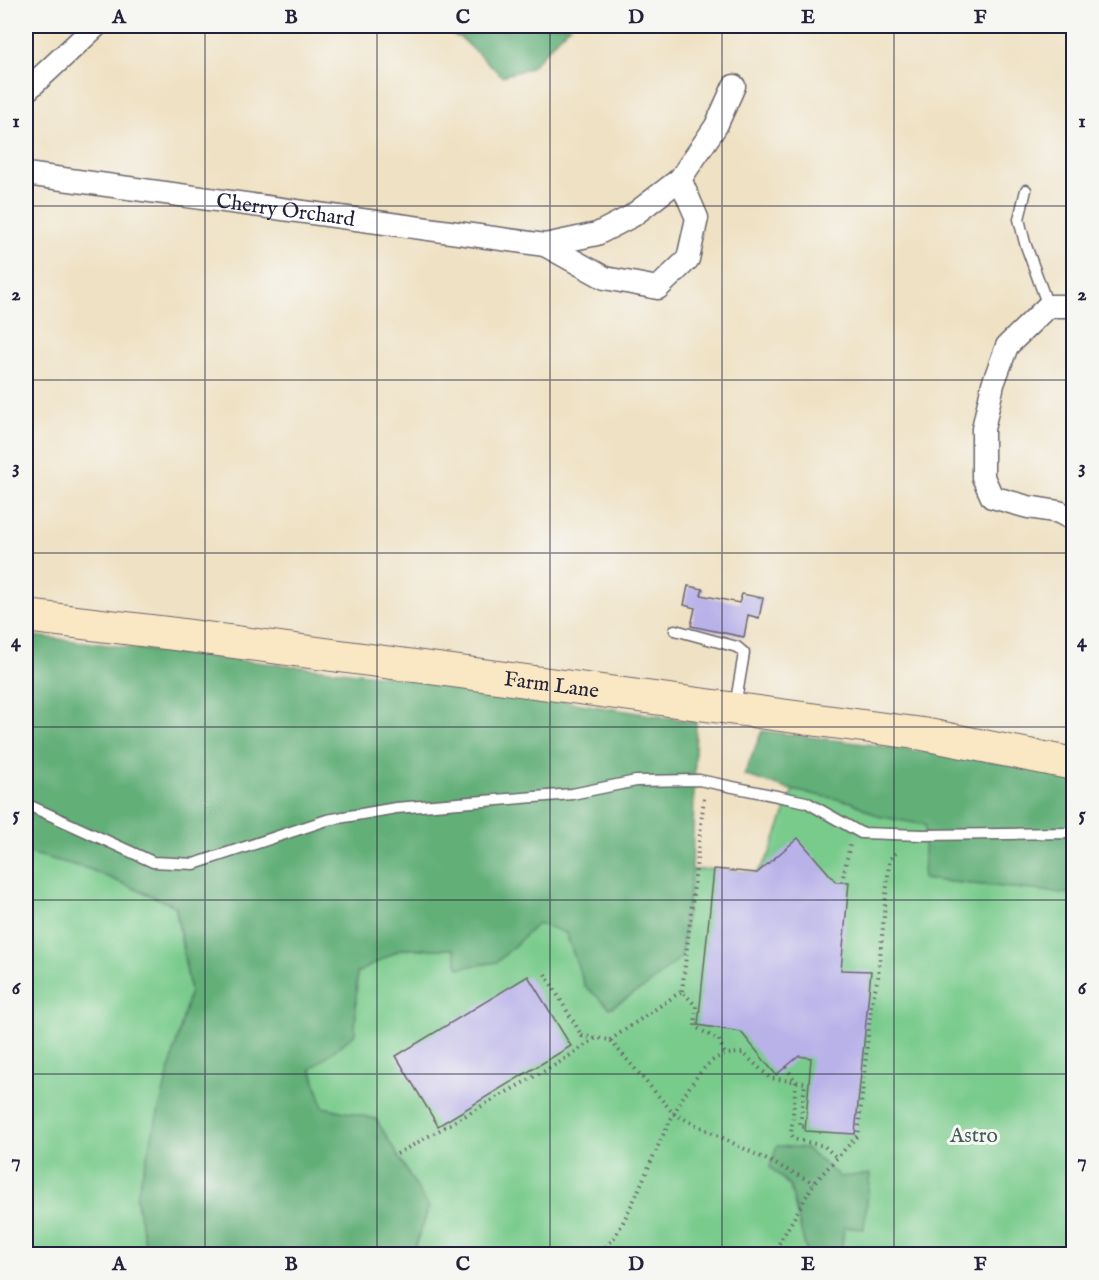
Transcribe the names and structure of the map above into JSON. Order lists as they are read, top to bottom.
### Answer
{
  "streets": {
    "street": ["Cherry Orchard", "Farm Lane"]
  },
  "parks": ["Astro"],
  "grid": {
    "columns": [
      "A",
      "B",
      "C",
      "D",
      "E",
      "F"
    ],
    "rows": [
      "1",
      "2",
      "3",
      "4",
      "5",
      "6",
      "7"
    ]
  }
}
